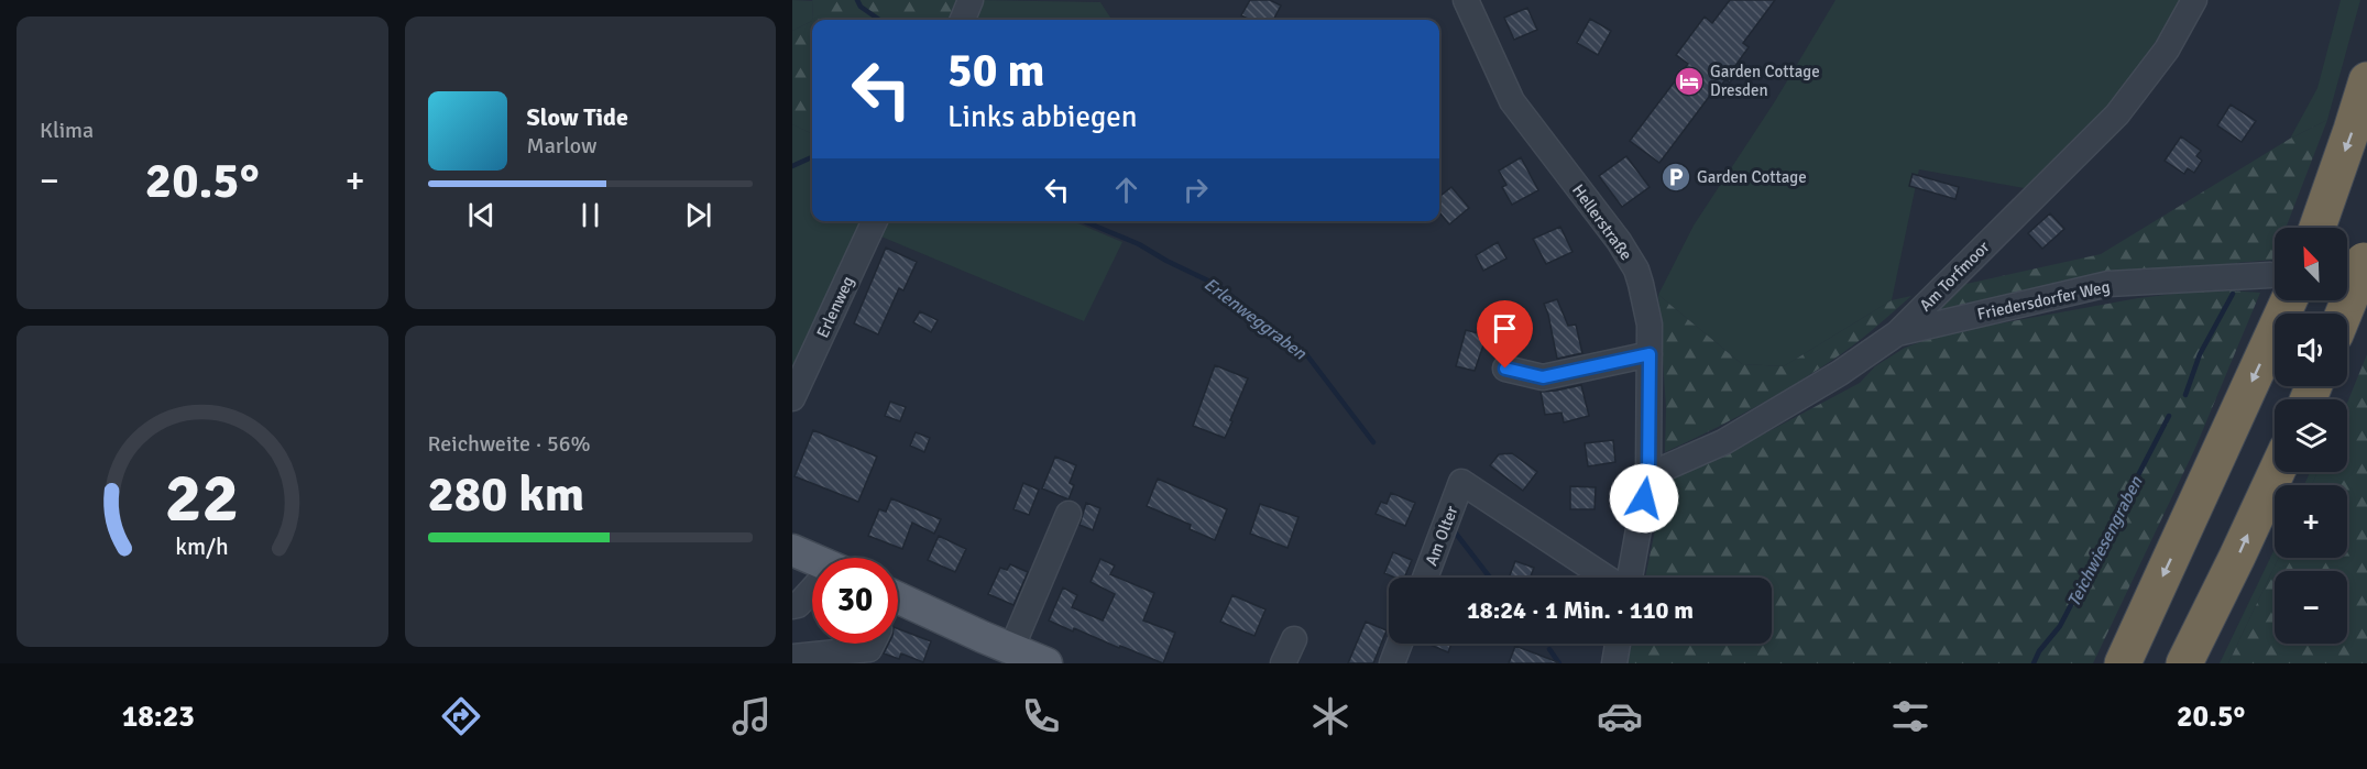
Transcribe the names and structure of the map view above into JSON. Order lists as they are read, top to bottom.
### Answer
{
  "streets": {
    "street": [
      "Hellerstraße",
      "Am Torfmoor",
      "Friedersdorfer Weg",
      "Erlenweg",
      "Am Olter"
    ]
  },
  "crossings": [
    ["Hellerstraße", "Am Torfmoor"],
    ["Hellerstraße", "Am Olter"],
    ["Am Torfmoor", "Friedersdorfer Weg"]
  ],
  "water": ["Erlenweggraben", "Teichwiesengraben"],
  "places": {
    "hotel": ["Garden Cottage Dresden"],
    "parking": ["Garden Cottage"]
  },
  "north": "top left",
  "page": {
    "tile": [
      "Klima",
      ["Reichweite · 56%", "280 km"]
    ],
    "turn": ["50 m", "Links abbiegen"],
    "song": ["Slow Tide", "Marlow"],
    "heat": ["−", "20.5°", "+"],
    "map_buttons": ["+", "−"],
    "limit": "30",
    "trip": "18:24 · 1 Min. · 110 m",
    "tabs": ["18:23", "20.5°"],
    "gauge": ["22", "km/h"]
  }
}
